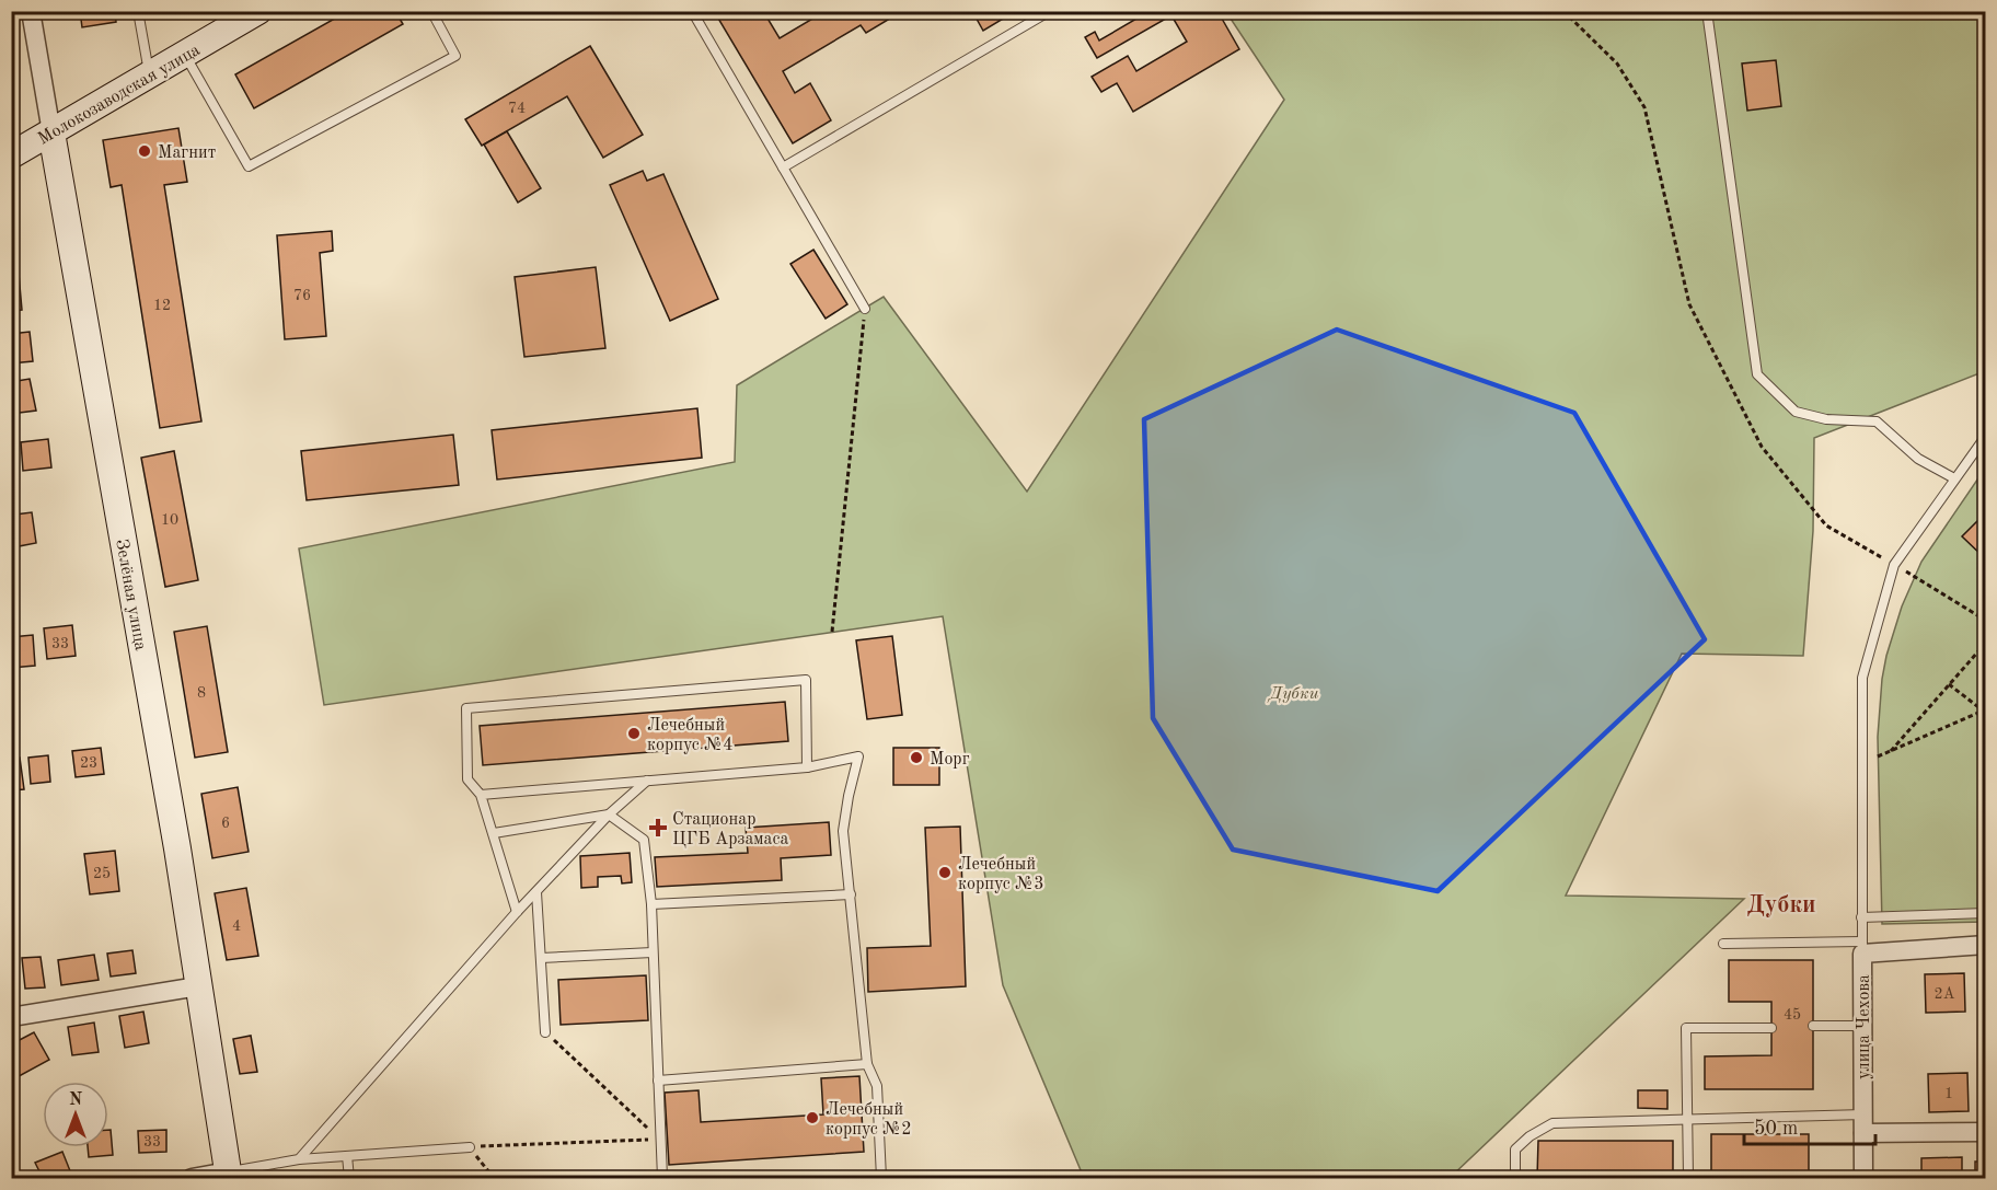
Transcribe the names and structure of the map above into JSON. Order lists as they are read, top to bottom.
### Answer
{
  "streets": {
    "street": ["Молокозаводская улица", "Зелёная улица", "улица Чехова"]
  },
  "crossings": [
    ["Молокозаводская улица", "Зелёная улица"]
  ],
  "districts": ["Дубки"],
  "parks": ["Дубки"],
  "places": {
    "other": [
      "Магнит",
      "Лечебный корпус №4",
      "Морг",
      "Лечебный корпус №3",
      "Лечебный корпус №2"
    ],
    "health": ["Стационар ЦГБ Арзамаса"]
  },
  "house_numbers": [
    "74",
    "76",
    "12",
    "10",
    "33",
    "8",
    "23",
    "6",
    "25",
    "4",
    "2А",
    "45",
    "1",
    "33"
  ],
  "scale_bar": "50 m",
  "north": "top"
}
